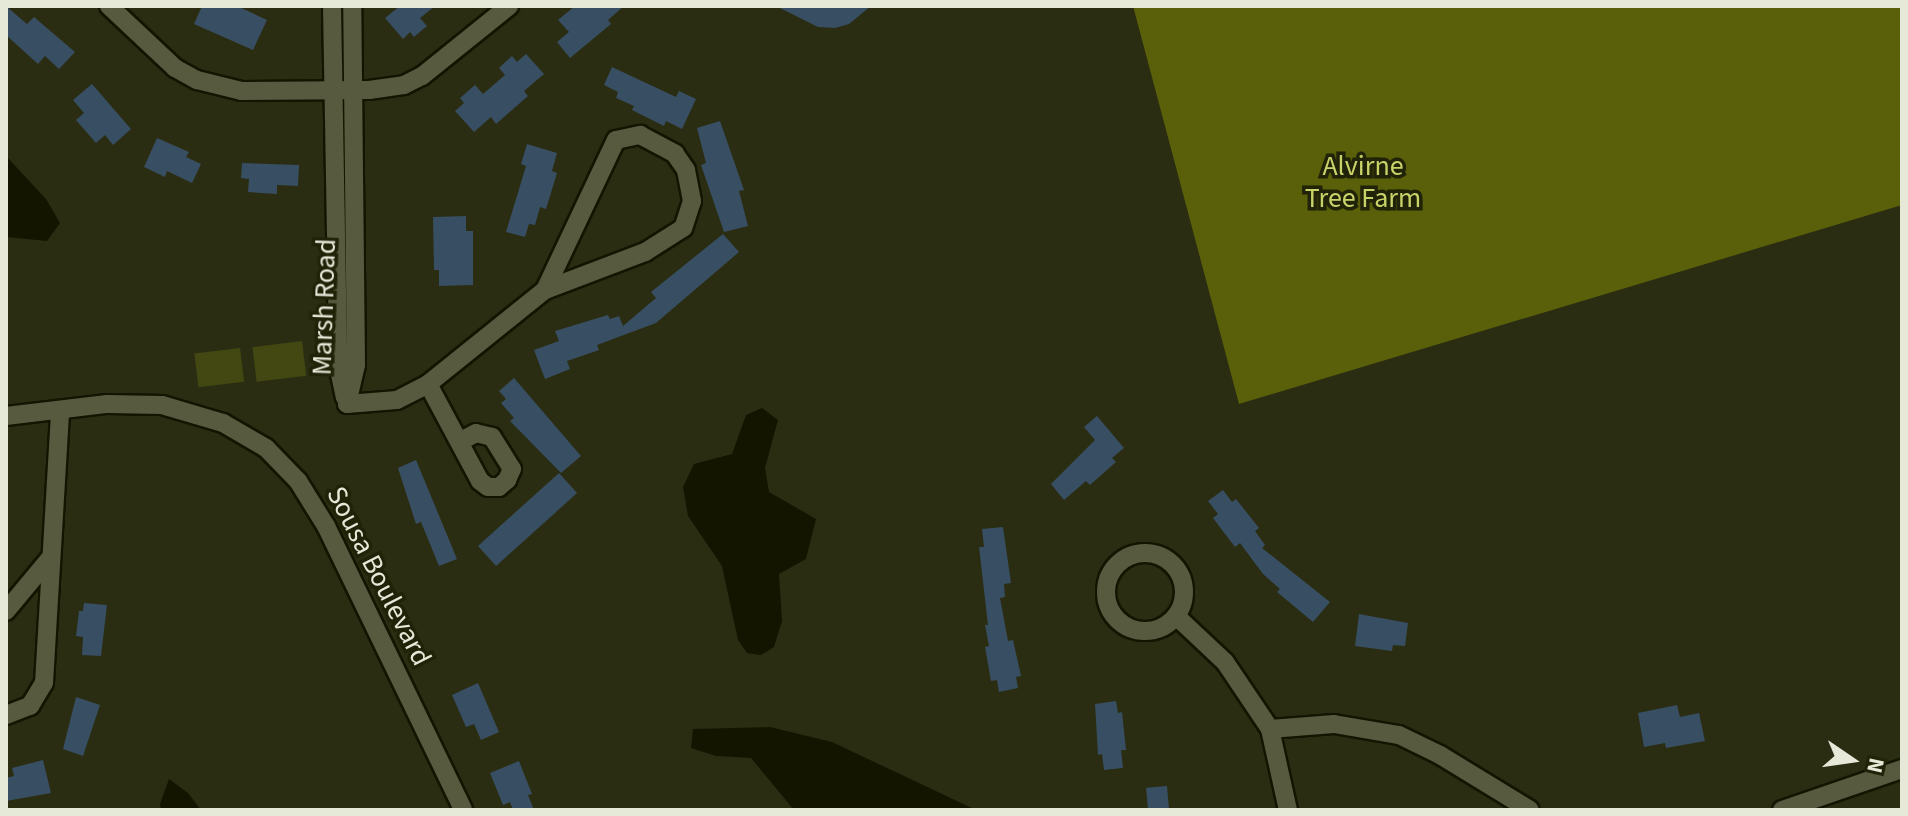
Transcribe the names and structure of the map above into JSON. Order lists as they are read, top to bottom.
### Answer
{
  "streets": {
    "street": ["Marsh Road", "Sousa Boulevard"]
  },
  "parks": ["Alvirne Tree Farm"],
  "north": "right"
}
